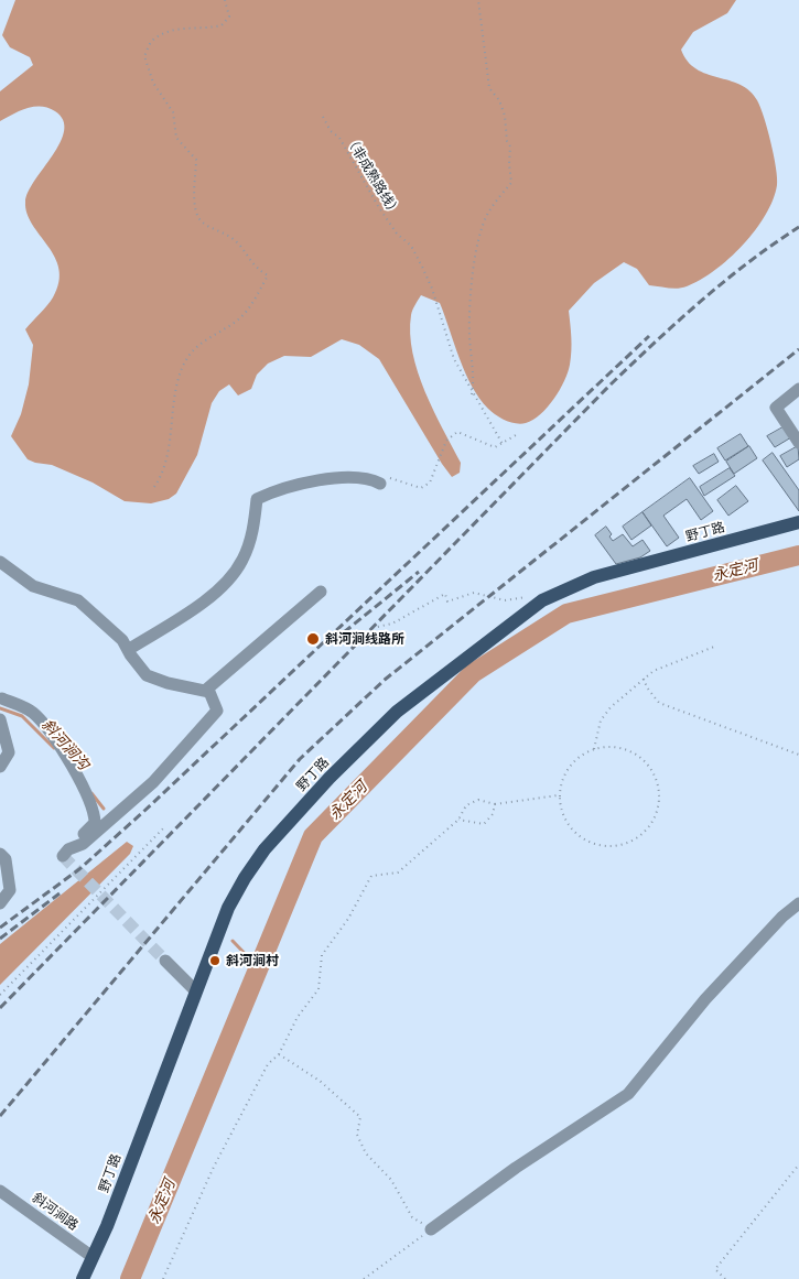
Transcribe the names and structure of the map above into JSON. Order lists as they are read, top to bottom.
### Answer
{
  "streets": {
    "main road": ["野丁路"],
    "street": ["斜河涧路"],
    "path": ["（非成熟路线）"]
  },
  "crossings": [
    ["野丁路", "斜河涧路"]
  ],
  "water": ["永定河", "斜河涧沟"],
  "places": ["斜河涧线路所", "斜河涧村"]
}
